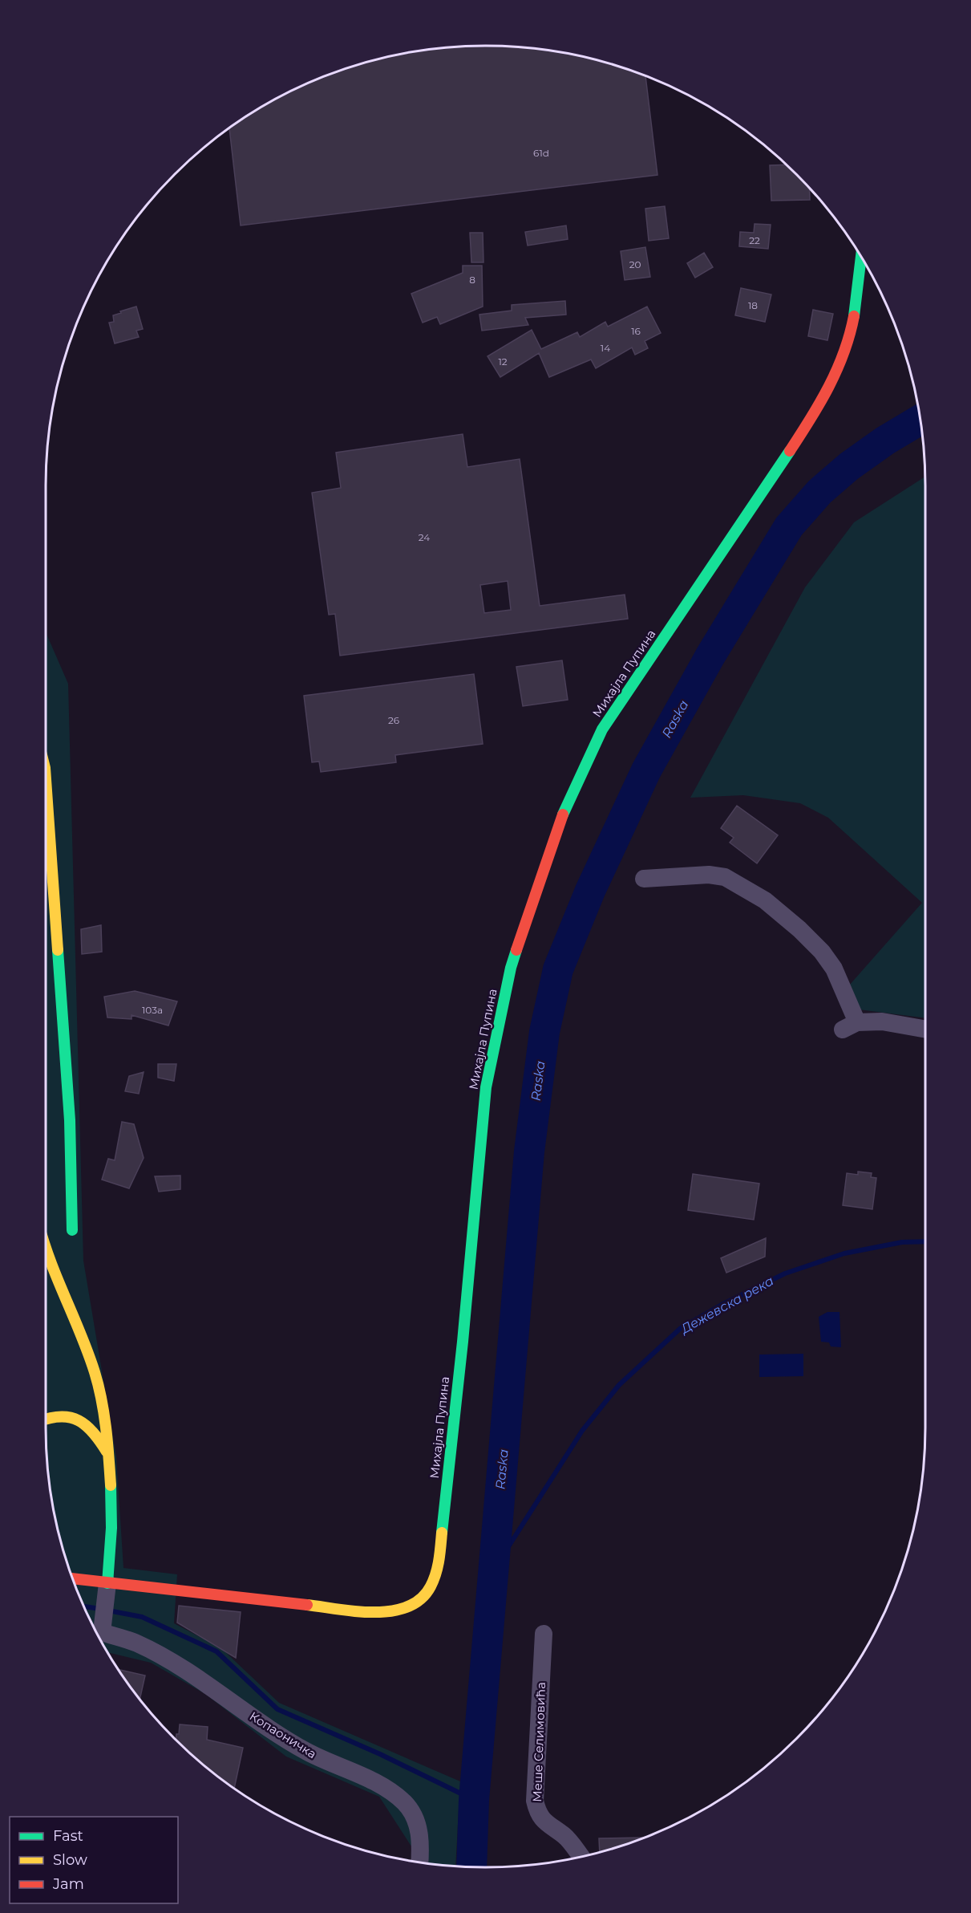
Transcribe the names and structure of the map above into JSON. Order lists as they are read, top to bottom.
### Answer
{
  "streets": {
    "street": ["Михајла Пупина", "Копаоничка", "Меше Селимовића"]
  },
  "water": ["Raska", "Дежевска река"],
  "house_numbers": [
    "61d",
    "22",
    "20",
    "8",
    "18",
    "16",
    "14",
    "12",
    "24",
    "26",
    "103a"
  ],
  "legend": ["Fast", "Slow", "Jam"]
}
